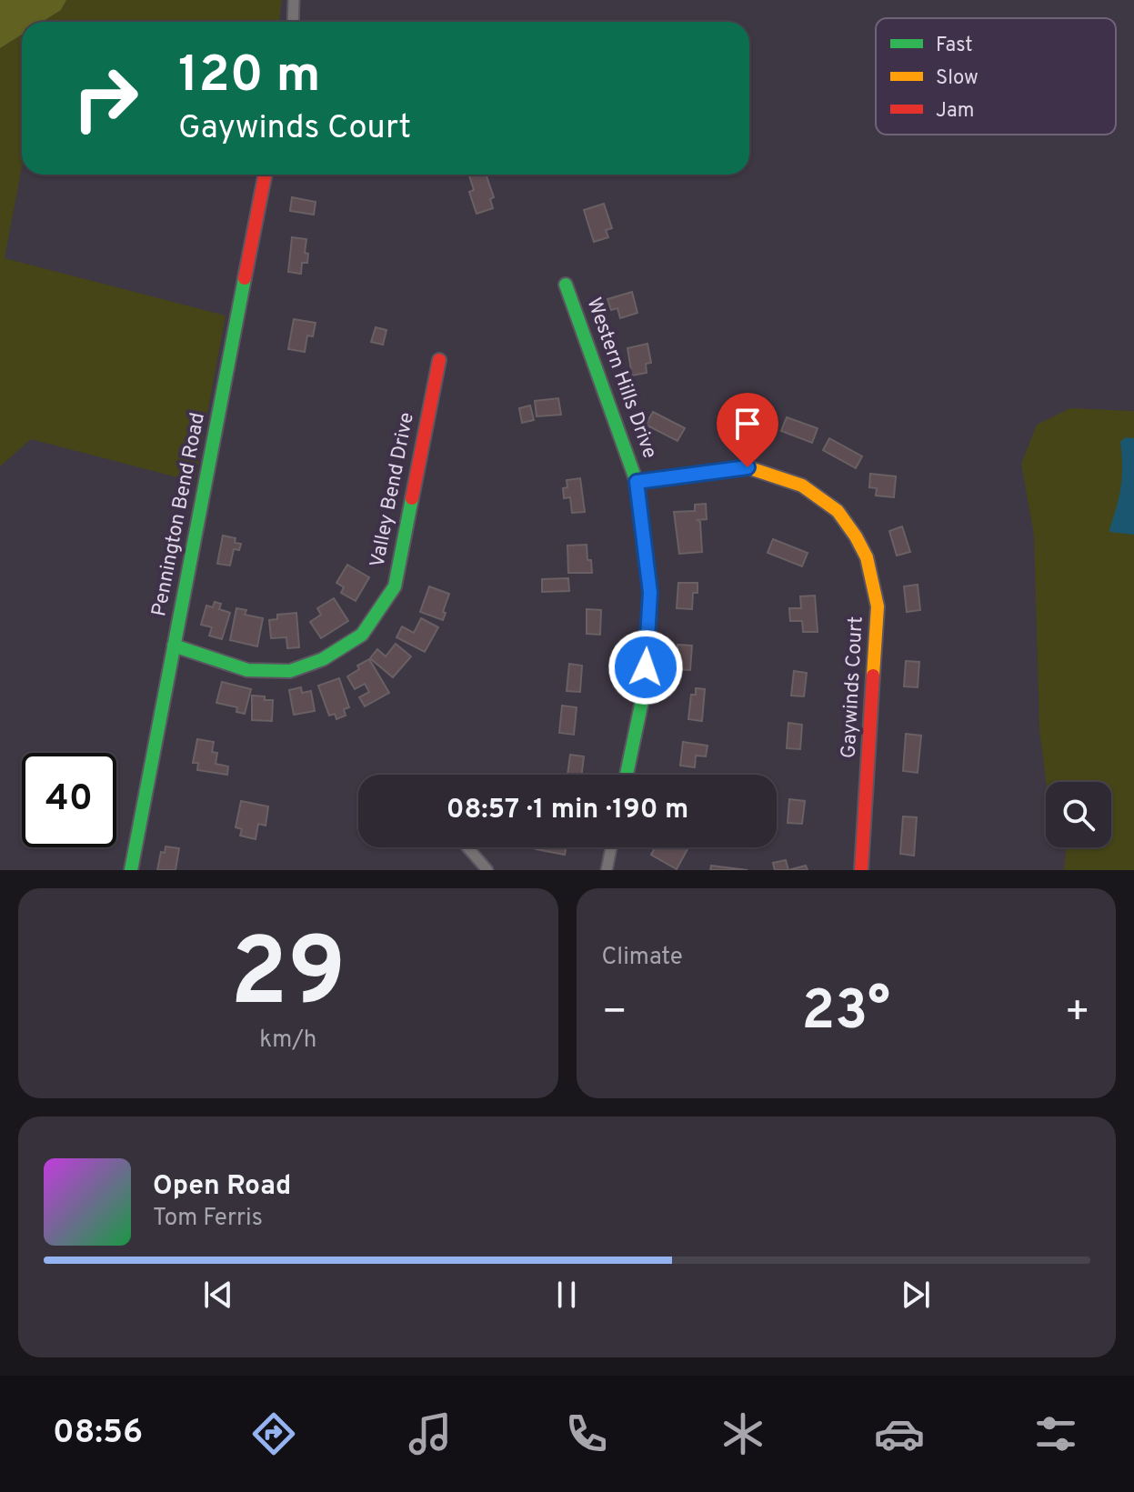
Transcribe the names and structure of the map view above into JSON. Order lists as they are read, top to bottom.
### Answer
{
  "streets": {
    "street": [
      "Western Hills Drive",
      "Valley Bend Drive",
      "Pennington Bend Road",
      "Gaywinds Court"
    ]
  },
  "crossings": [
    ["Western Hills Drive", "Gaywinds Court"],
    ["Valley Bend Drive", "Pennington Bend Road"]
  ],
  "legend": ["Fast", "Slow", "Jam"],
  "page": {
    "turn": ["120 m", "Gaywinds Court"],
    "limit": "40",
    "trip": "08:57 · 1 min · 190 m",
    "tile": [
      ["29", "km/h"],
      "Climate"
    ],
    "heat": ["−", "23°", "+"],
    "song": ["Open Road", "Tom Ferris"],
    "tabs": "08:56"
  }
}
